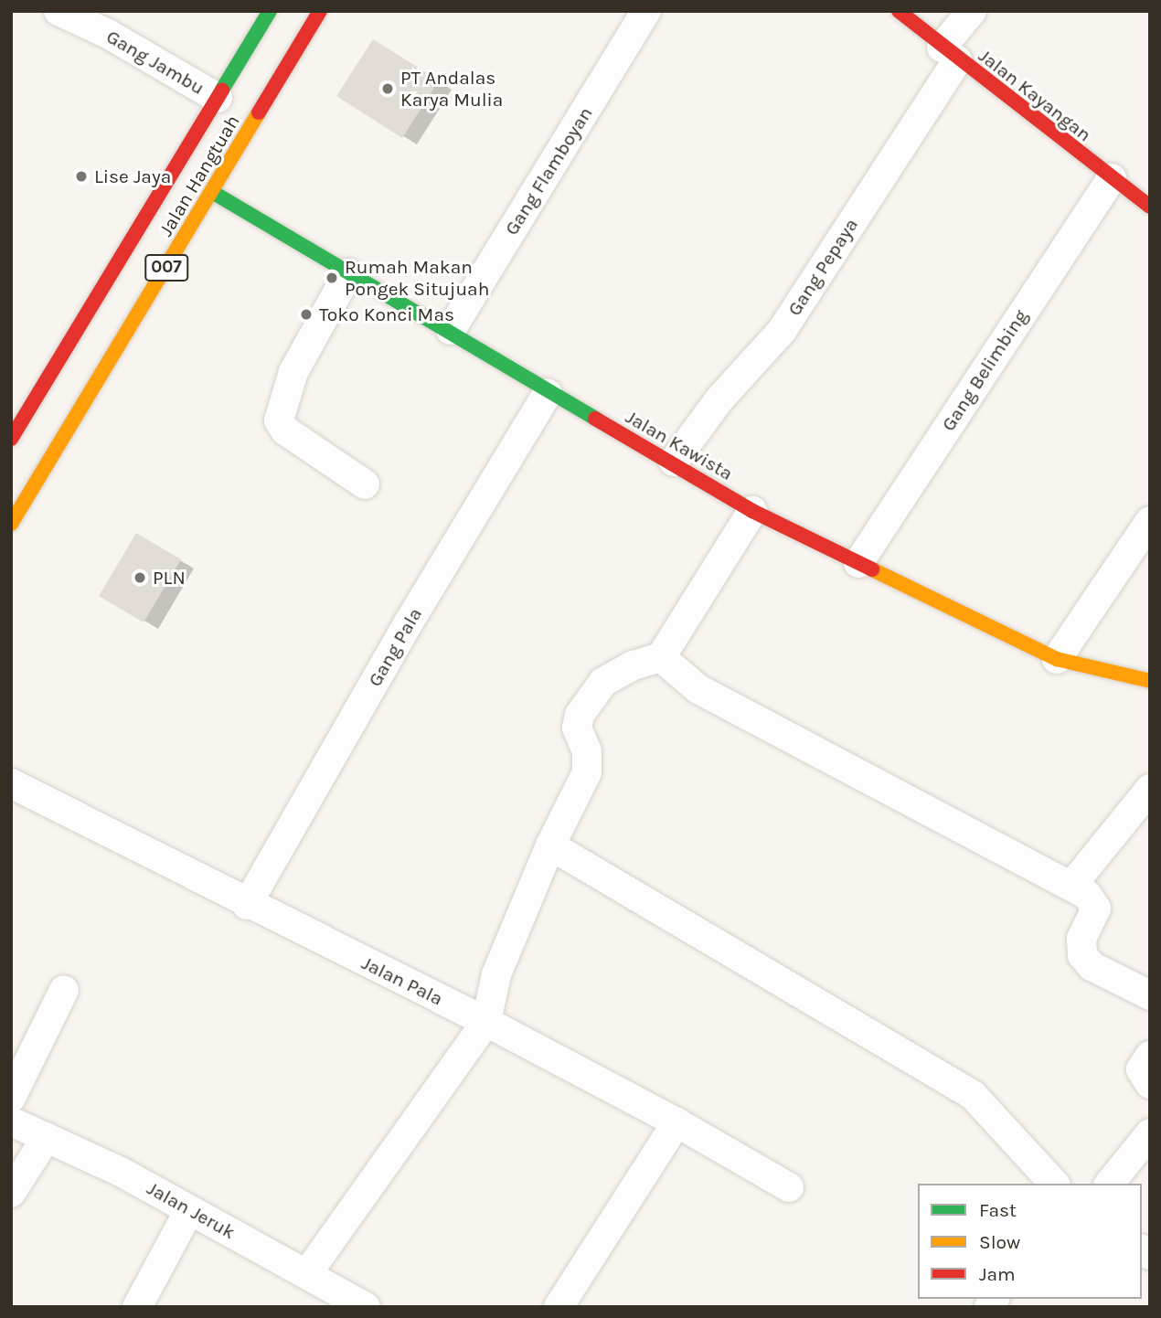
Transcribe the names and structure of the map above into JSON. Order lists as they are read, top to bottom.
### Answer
{
  "streets": {
    "main road": [
      "Jalan Kayangan",
      "Jalan Hangtuah",
      "007",
      "Jalan Kawista"
    ],
    "street": [
      "Gang Jambu",
      "Gang Flamboyan",
      "Gang Pepaya",
      "Gang Belimbing",
      "Gang Pala",
      "Jalan Pala",
      "Jalan Jeruk"
    ]
  },
  "crossings": [
    ["Gang Jambu", "Jalan Hangtuah"],
    ["Jalan Kayangan", "Gang Pepaya"],
    ["Jalan Kayangan", "Gang Belimbing"],
    ["Gang Flamboyan", "Jalan Kawista"],
    ["Jalan Hangtuah", "Jalan Kawista"],
    ["Gang Pepaya", "Jalan Kawista"],
    ["Gang Belimbing", "Jalan Kawista"],
    ["Jalan Kawista", "Gang Pala"],
    ["Gang Pala", "Jalan Pala"]
  ],
  "places": [
    "PT Andalas Karya Mulia",
    "Lise Jaya",
    "Rumah Makan Pongek Situjuah",
    "Toko Konci Mas",
    "PLN"
  ],
  "legend": ["Fast", "Slow", "Jam"]
}
